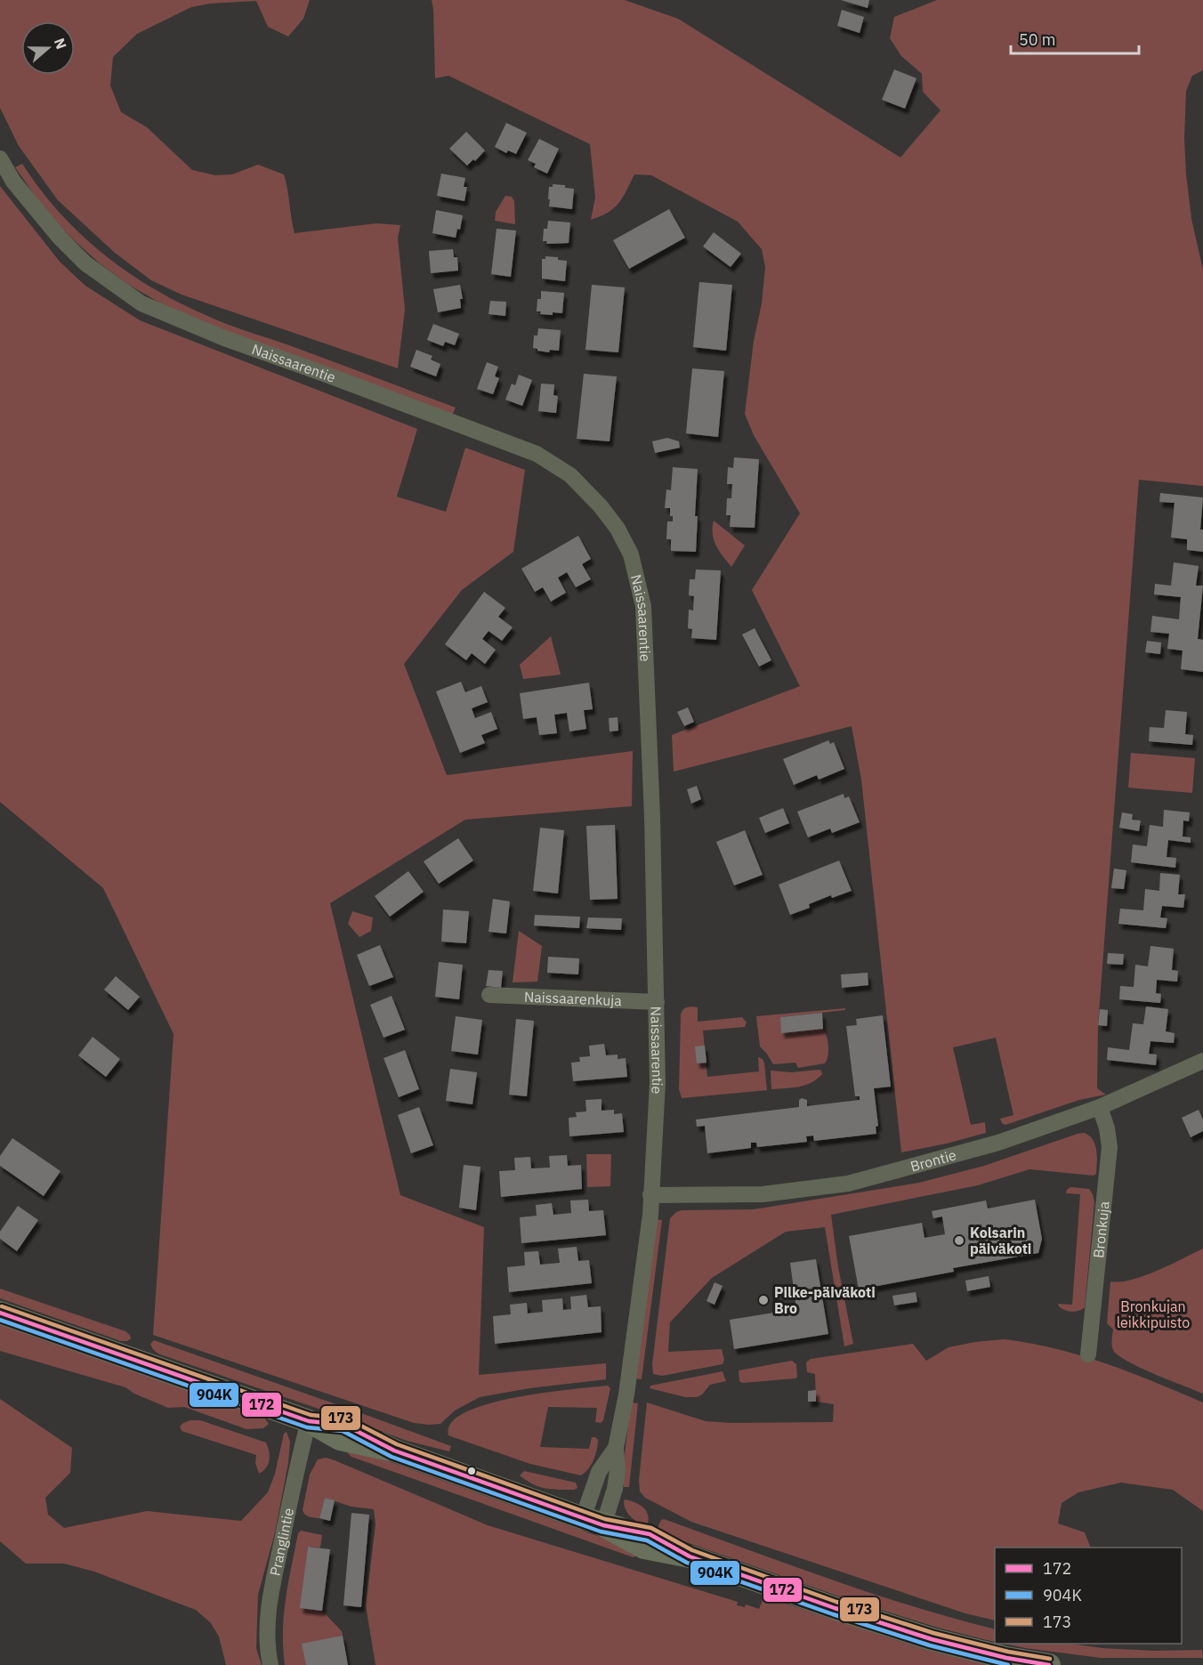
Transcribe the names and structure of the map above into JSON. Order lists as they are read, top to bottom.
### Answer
{
  "streets": {
    "street": [
      "Naissaarentie",
      "Naissaarenkuja",
      "Brontie",
      "Bronkuja",
      "Pranglintie"
    ]
  },
  "crossings": [
    ["Naissaarentie", "Naissaarenkuja"],
    ["Naissaarentie", "Brontie"],
    ["Brontie", "Bronkuja"]
  ],
  "parks": ["Bronkujan leikkipuisto"],
  "places": ["Kolsarin päiväkoti", "Pilke-päiväkoti Bro"],
  "lines": ["transit line 173", "transit line 172", "transit line 904K"],
  "legend": ["172", "904K", "173"],
  "scale_bar": "50 m",
  "north": "right"
}
